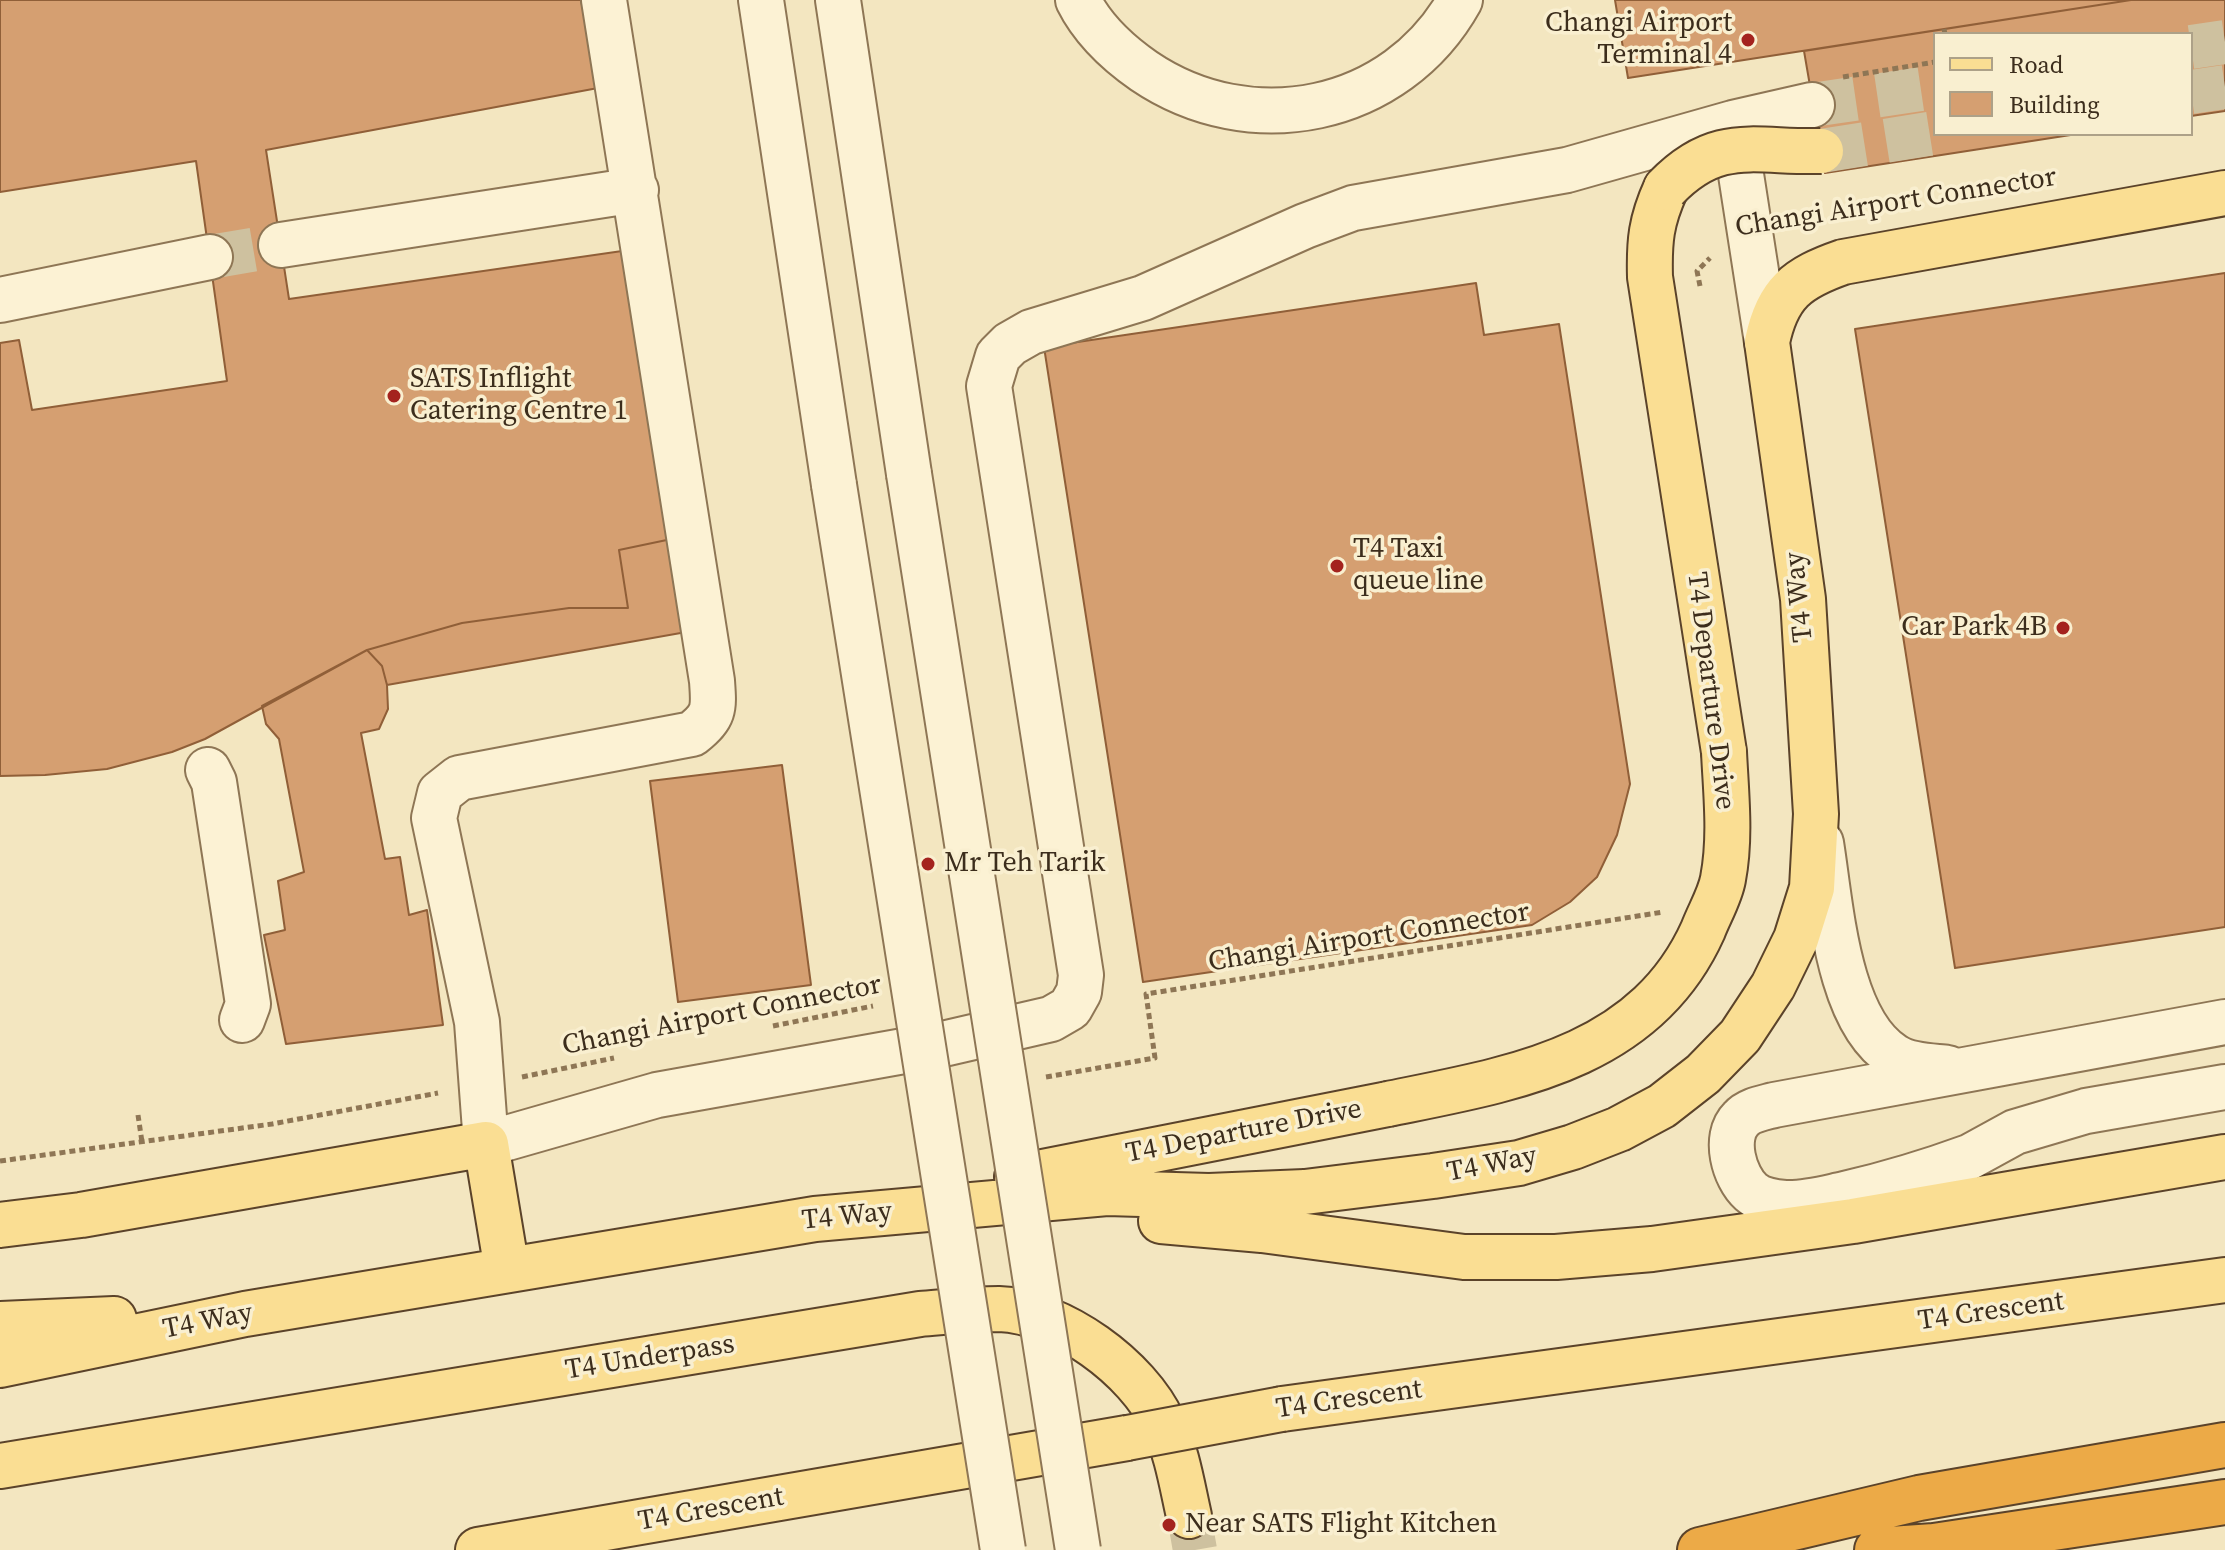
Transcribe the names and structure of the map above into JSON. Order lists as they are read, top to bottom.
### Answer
{
  "streets": {
    "main road": [
      "T4 Way",
      "T4 Departure Drive",
      "T4 Crescent",
      "T4 Underpass"
    ],
    "path": ["Changi Airport Connector"]
  },
  "crossings": [
    ["T4 Way", "T4 Departure Drive"]
  ],
  "places": [
    "Changi Airport Terminal 4",
    "SATS Inflight Catering Centre 1",
    "T4 Taxi queue line",
    "Car Park 4B",
    "Mr Teh Tarik",
    "Near SATS Flight Kitchen"
  ],
  "legend": ["Road", "Building"]
}
